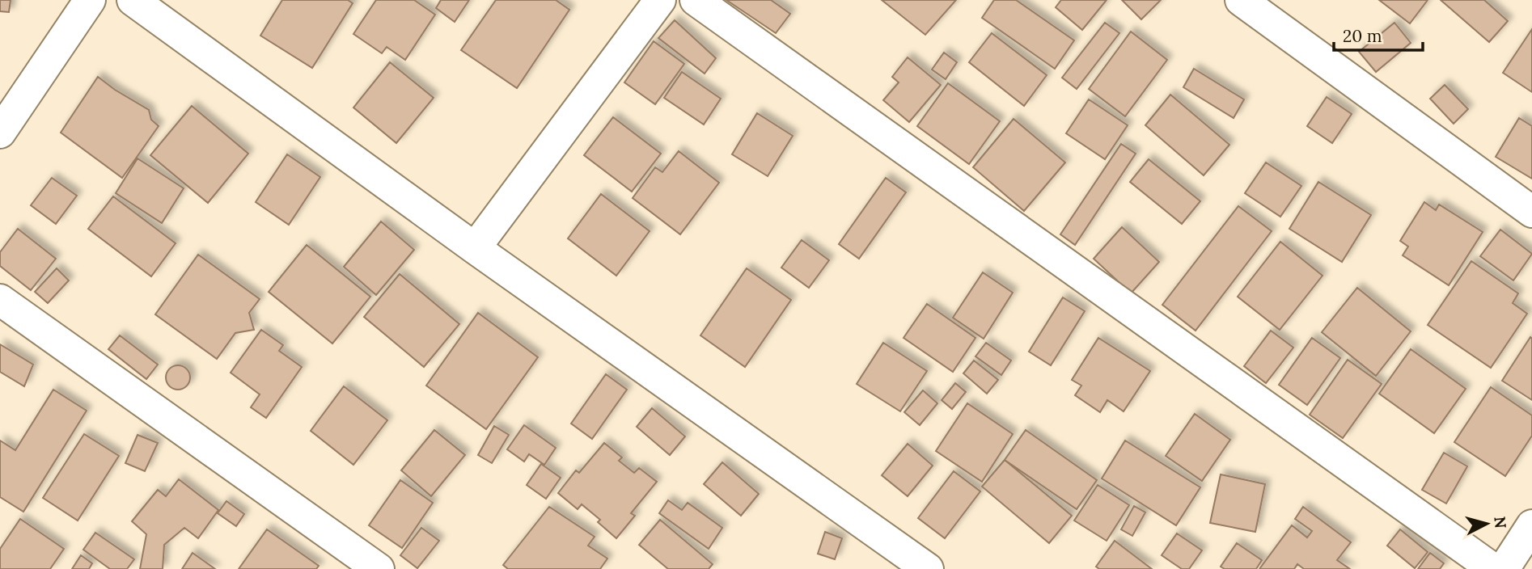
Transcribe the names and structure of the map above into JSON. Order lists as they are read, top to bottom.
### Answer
{
  "scale_bar": "20 m",
  "north": "right"
}
